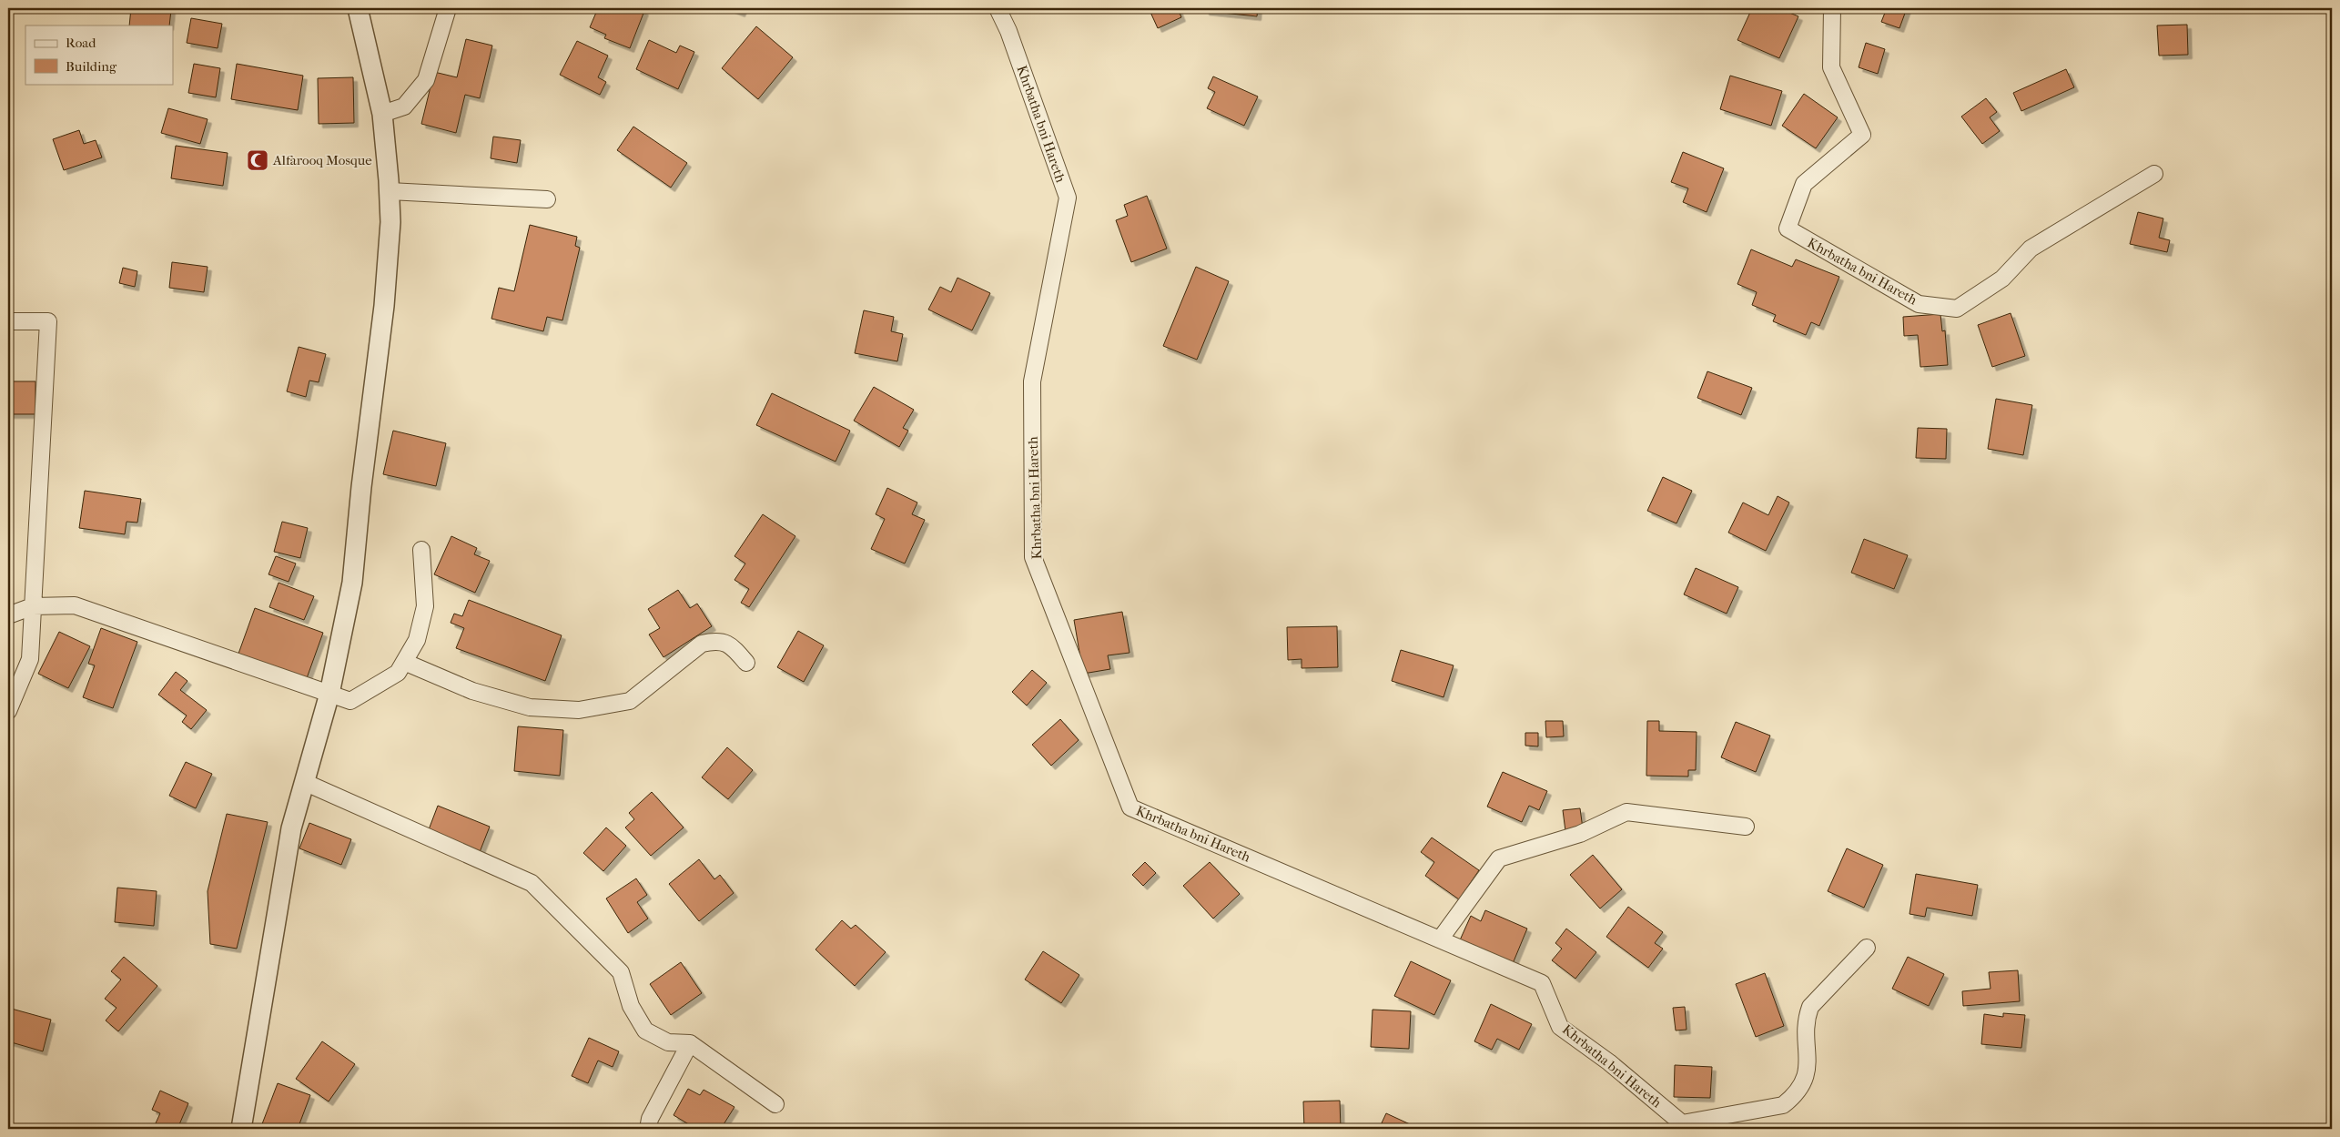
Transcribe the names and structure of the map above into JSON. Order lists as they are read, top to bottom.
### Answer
{
  "streets": {
    "street": ["Khrbatha bni Hareth"]
  },
  "places": {
    "mosque": ["Alfarooq Mosque"]
  },
  "legend": ["Road", "Building"]
}
